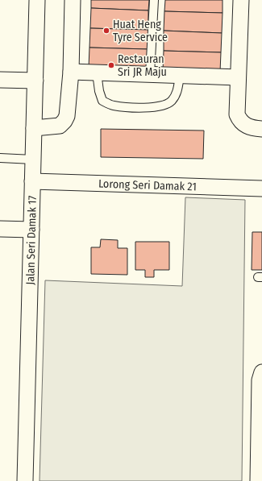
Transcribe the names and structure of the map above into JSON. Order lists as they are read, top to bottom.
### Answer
{
  "streets": {
    "street": ["Lorong Seri Damak 21", "Jalan Seri Damak 17"]
  },
  "crossings": [
    ["Lorong Seri Damak 21", "Jalan Seri Damak 17"]
  ],
  "places": ["Huat Heng Tyre Service", "Restauran Sri JR Maju"]
}
